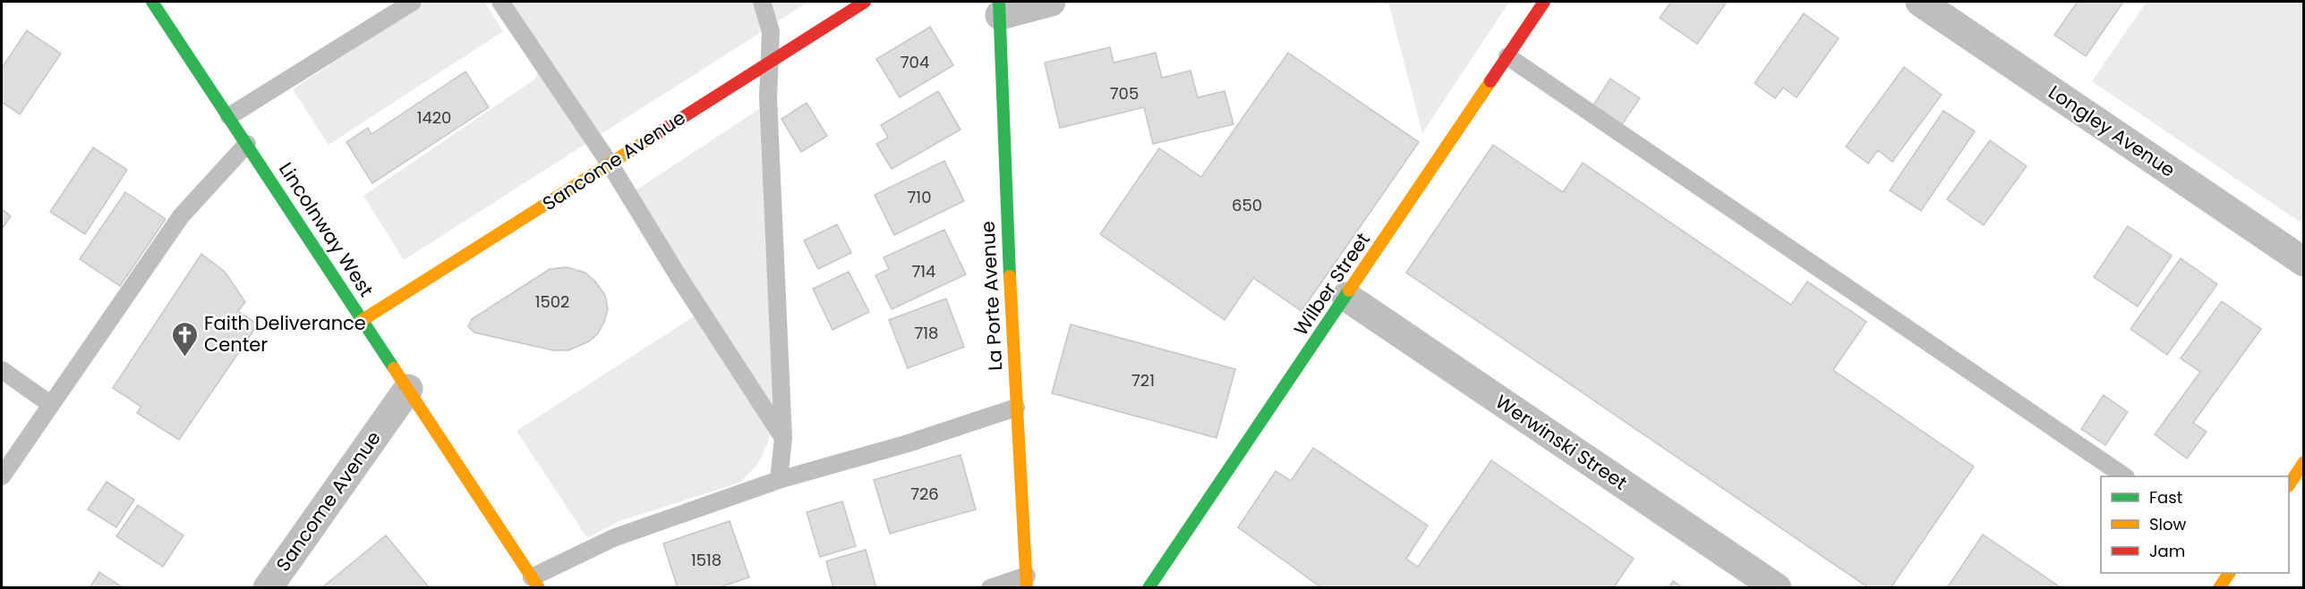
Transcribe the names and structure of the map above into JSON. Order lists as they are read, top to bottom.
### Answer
{
  "streets": {
    "street": [
      "Longley Avenue",
      "Sancome Avenue",
      "Lincolnway West",
      "Wilber Street",
      "La Porte Avenue",
      "Werwinski Street"
    ]
  },
  "crossings": [
    ["Sancome Avenue", "Lincolnway West"],
    ["Wilber Street", "Werwinski Street"]
  ],
  "places": {
    "church": ["Faith Deliverance Center"]
  },
  "house_numbers": [
    "704",
    "705",
    "1420",
    "710",
    "650",
    "714",
    "1502",
    "718",
    "721",
    "726",
    "1518"
  ],
  "legend": ["Fast", "Slow", "Jam"]
}
